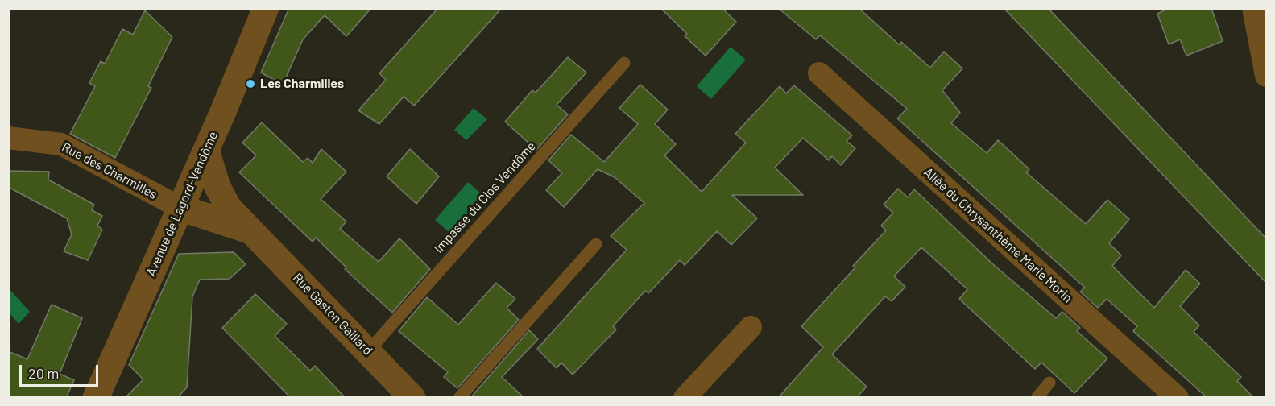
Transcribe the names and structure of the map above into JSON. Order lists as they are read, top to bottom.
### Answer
{
  "streets": {
    "street": [
      "Rue des Charmilles",
      "Avenue de Lagord-Vendôme",
      "Allée du Chrysanthème Marie Morin",
      "Rue Gaston Gaillard"
    ],
    "lane": ["Impasse du Clos Vendôme"]
  },
  "crossings": [
    ["Rue des Charmilles", "Avenue de Lagord-Vendôme"],
    ["Rue des Charmilles", "Rue Gaston Gaillard"],
    ["Impasse du Clos Vendôme", "Rue Gaston Gaillard"],
    ["Avenue de Lagord-Vendôme", "Rue Gaston Gaillard"]
  ],
  "places": ["Les Charmilles"],
  "scale_bar": "20 m"
}
